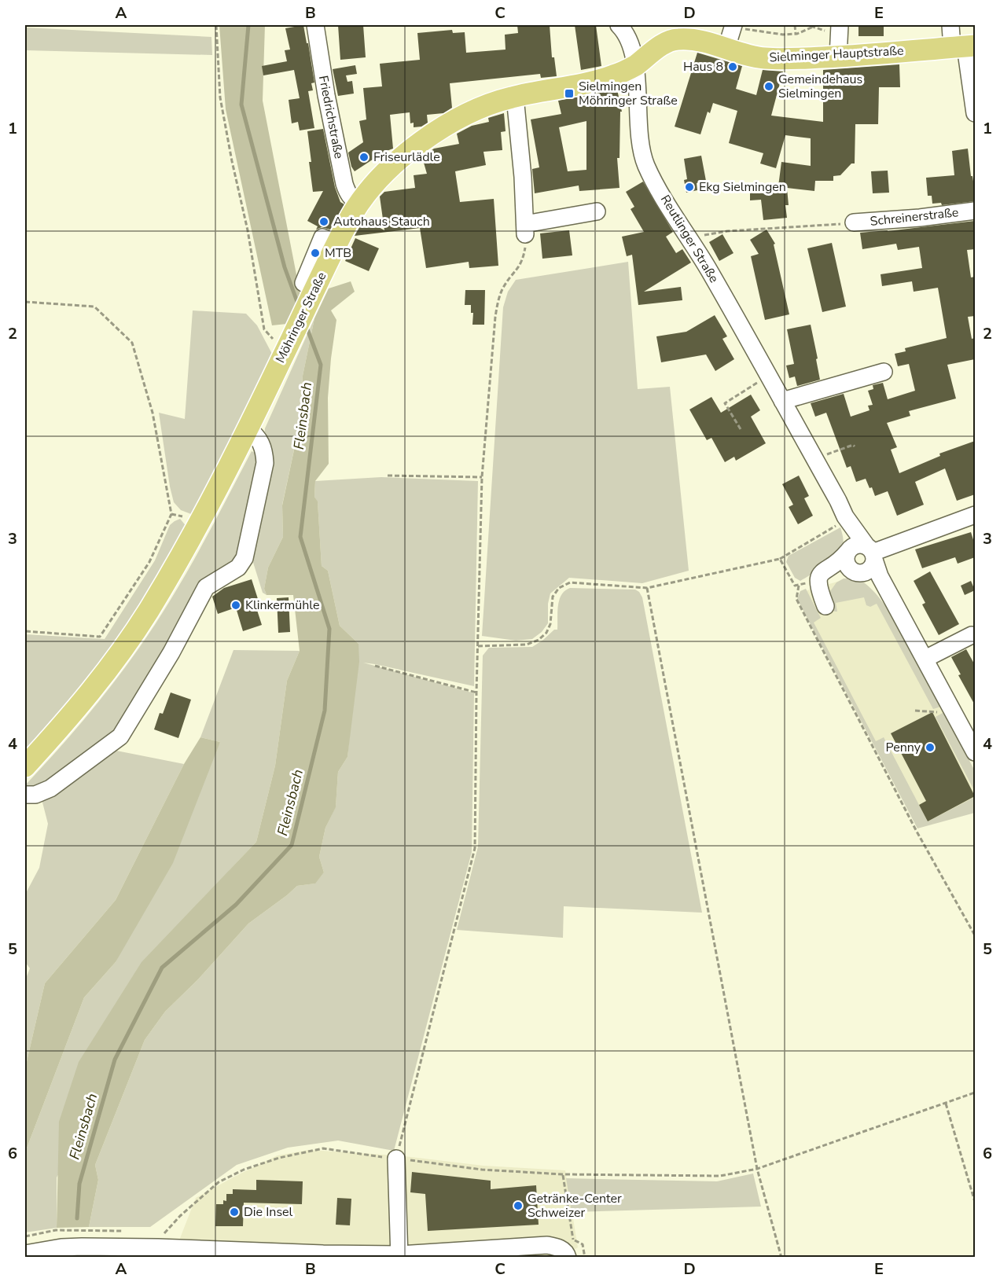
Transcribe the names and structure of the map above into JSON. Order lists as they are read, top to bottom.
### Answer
{
  "streets": {
    "main road": ["Sielminger Hauptstraße", "Möhringer Straße"],
    "street": ["Friedrichstraße", "Schreinerstraße", "Reutlinger Straße"]
  },
  "crossings": [
    ["Sielminger Hauptstraße", "Reutlinger Straße"],
    ["Sielminger Hauptstraße", "Möhringer Straße"],
    ["Friedrichstraße", "Möhringer Straße"],
    ["Reutlinger Straße", "Möhringer Straße"]
  ],
  "water": ["Fleinsbach"],
  "places": {
    "other": [
      "Haus 8",
      "Gemeindehaus Sielmingen",
      "Friseurlädle",
      "Ekg Sielmingen",
      "Autohaus Stauch",
      "MTB",
      "Klinkermühle",
      "Penny",
      "Getränke-Center Schweizer",
      "Die Insel"
    ],
    "transit": ["Sielmingen Möhringer Straße"]
  },
  "grid": {
    "columns": [
      "A",
      "B",
      "C",
      "D",
      "E"
    ],
    "rows": [
      "1",
      "2",
      "3",
      "4",
      "5",
      "6"
    ]
  }
}
